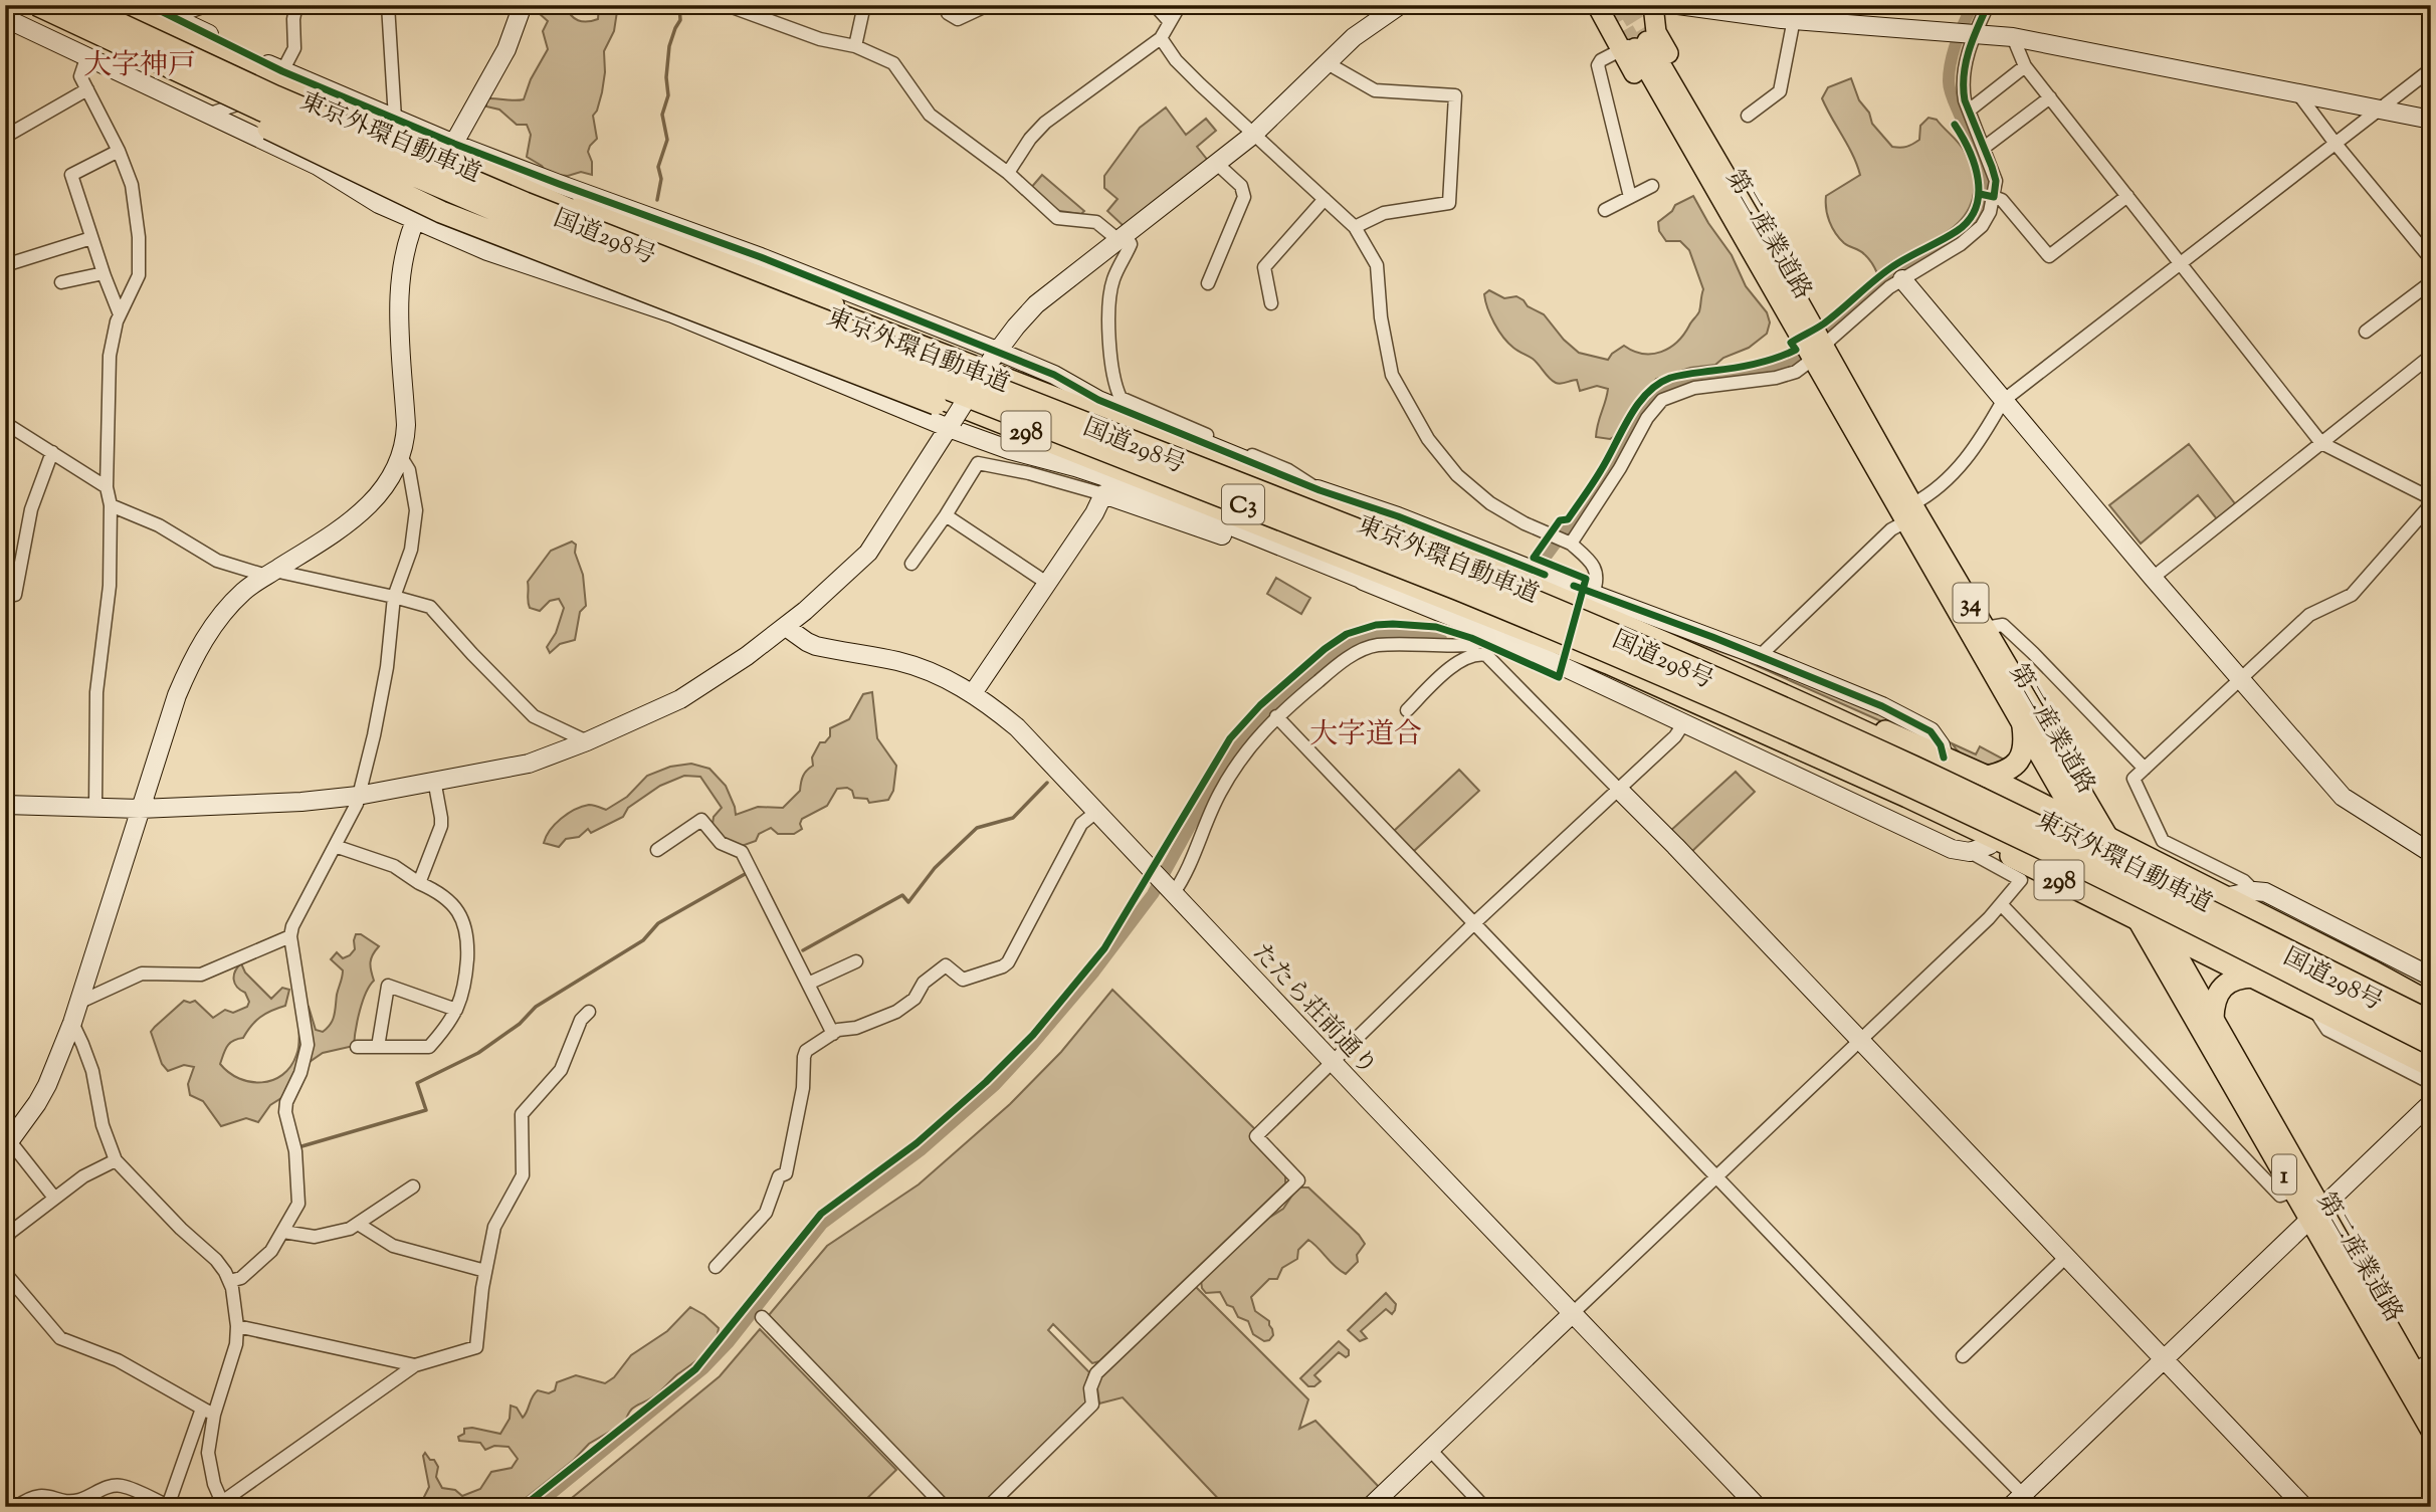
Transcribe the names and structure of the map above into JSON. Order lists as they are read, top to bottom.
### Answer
{
  "streets": {
    "highway": [
      "東京外環自動車道",
      "国道298号",
      "298",
      "C3"
    ],
    "main road": ["第二産業道路", "34", "1"],
    "street": ["たたら荘前通り"]
  },
  "crossings": [
    ["第二産業道路", "298"],
    ["第二産業道路", "34"],
    ["国道298号", "298"]
  ],
  "districts": ["大字神戸", "大字道合"]
}
